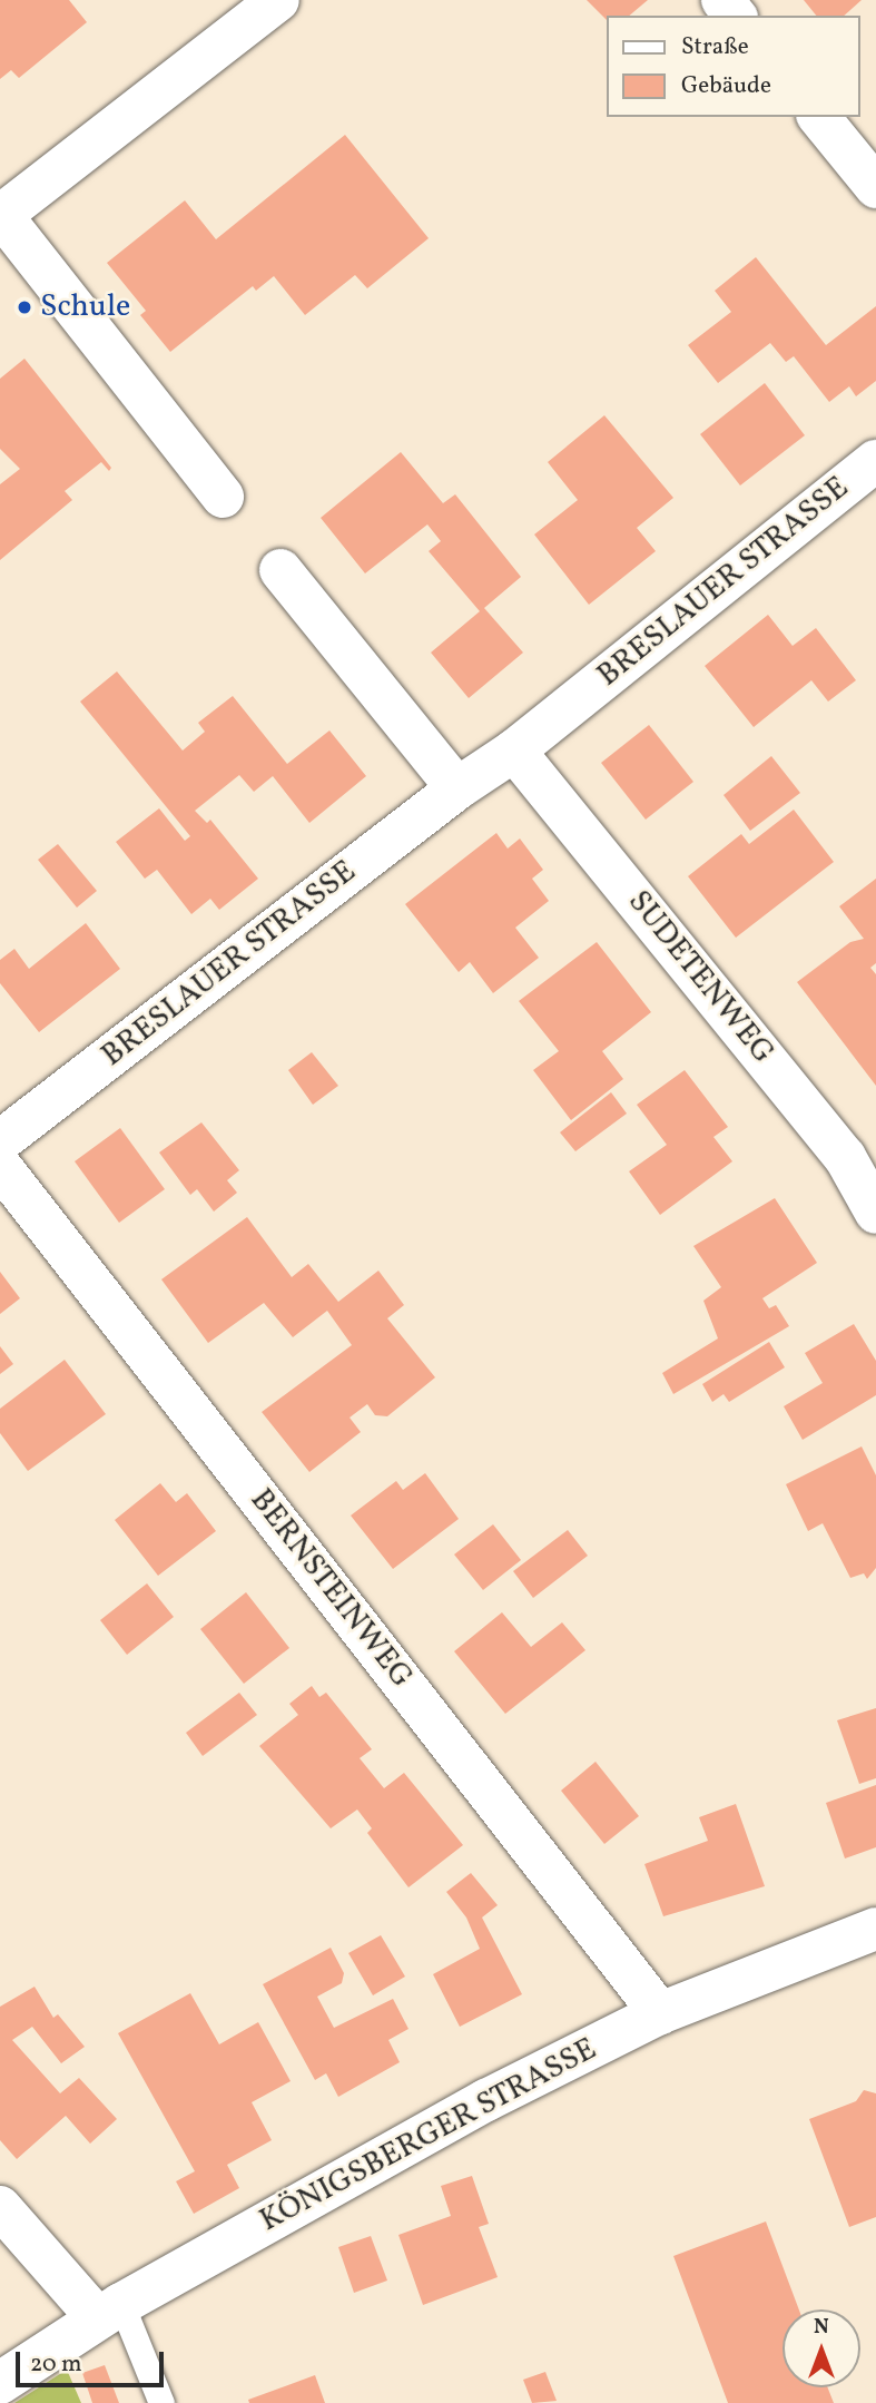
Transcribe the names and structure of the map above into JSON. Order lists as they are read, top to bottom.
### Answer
{
  "streets": {
    "street": [
      "BRESLAUER STRASSE",
      "SUDETENWEG",
      "BERNSTEINWEG",
      "KÖNIGSBERGER STRASSE"
    ]
  },
  "crossings": [
    ["BRESLAUER STRASSE", "SUDETENWEG"],
    ["BERNSTEINWEG", "KÖNIGSBERGER STRASSE"]
  ],
  "places": ["Schule"],
  "legend": ["Straße", "Gebäude"],
  "scale_bar": "20 m",
  "north": "top"
}
